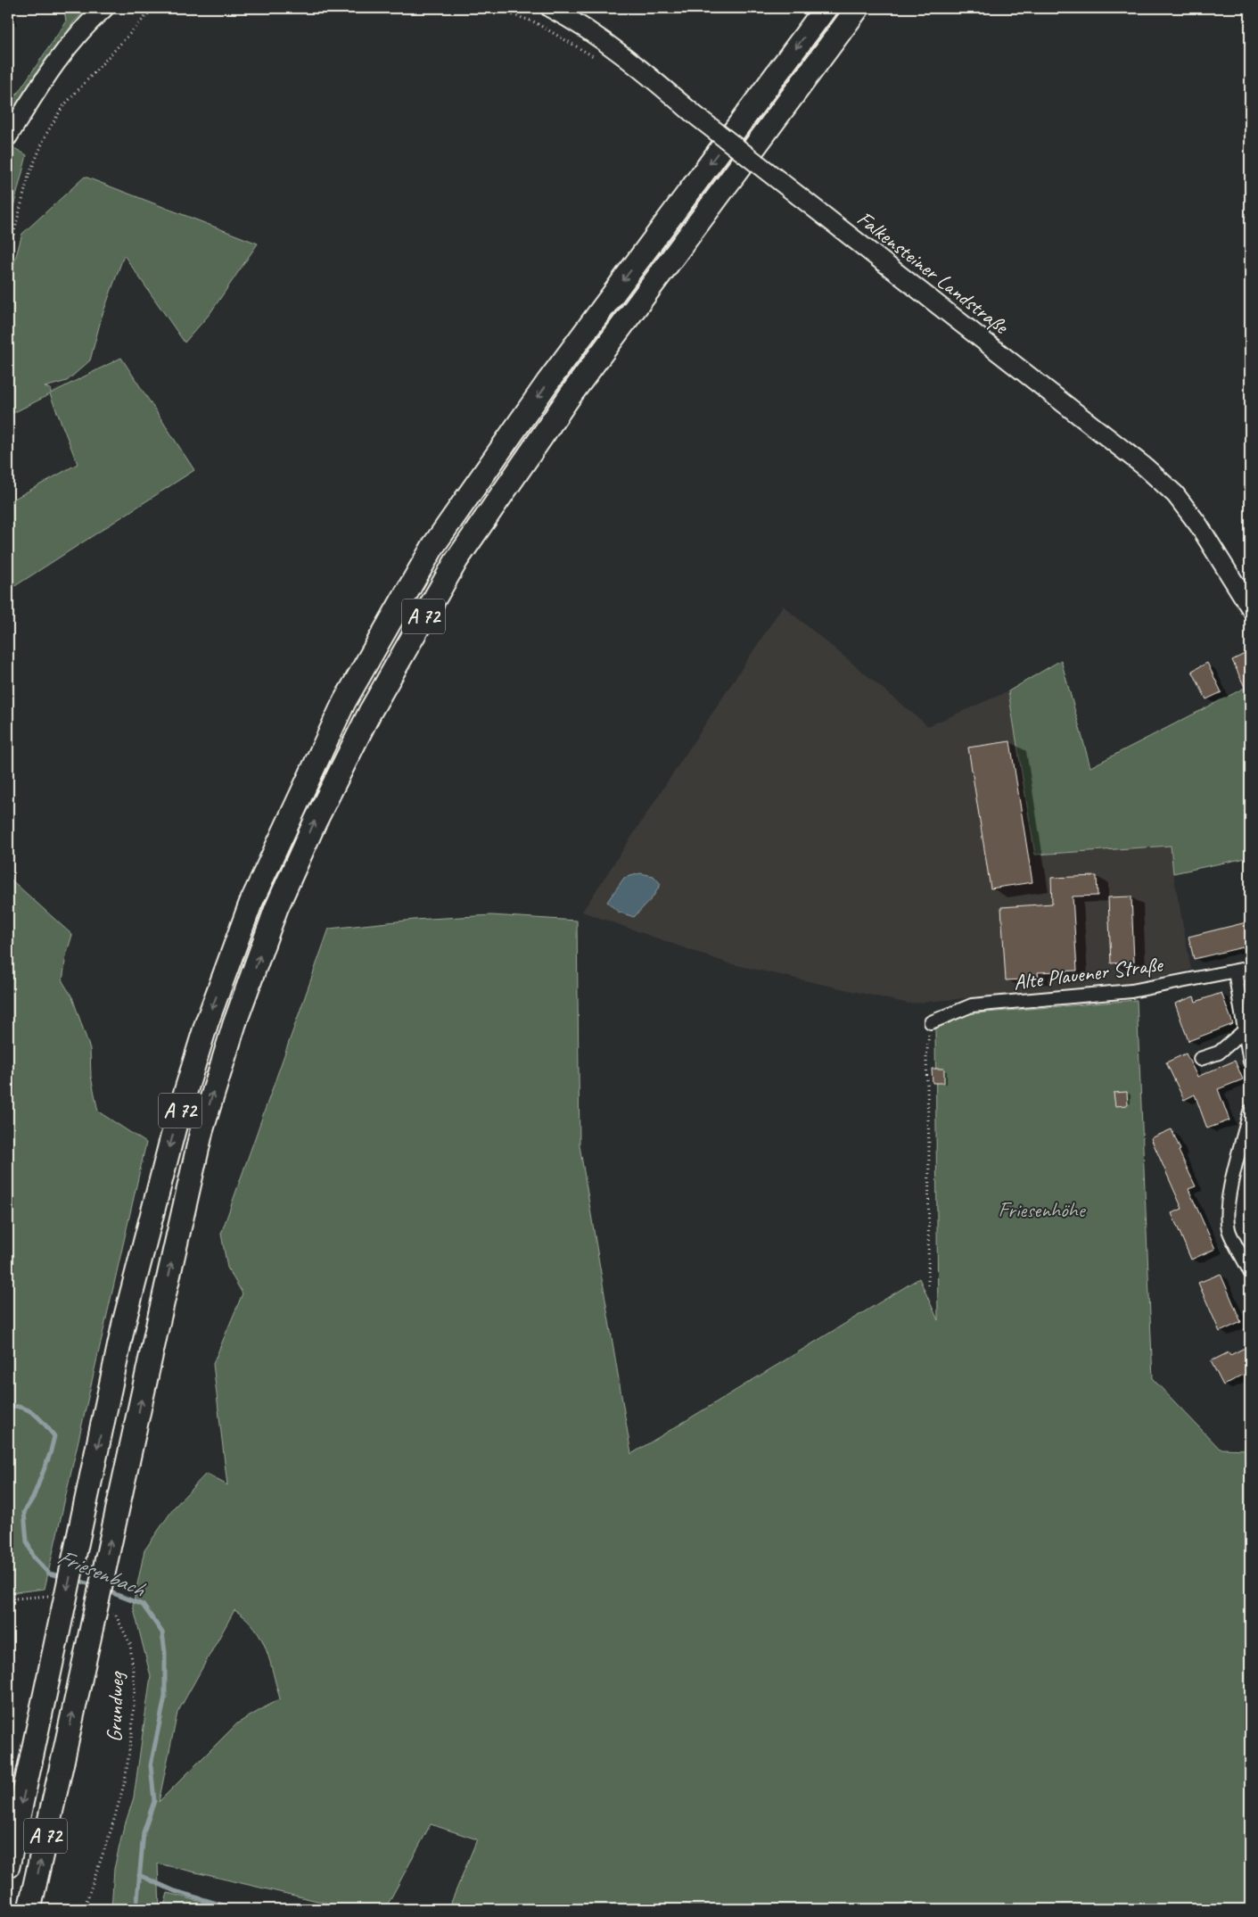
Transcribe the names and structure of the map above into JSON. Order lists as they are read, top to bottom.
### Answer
{
  "streets": {
    "highway": ["A 72"],
    "main road": ["Falkensteiner Landstraße"],
    "street": ["Alte Plauener Straße"],
    "path": ["Grundweg"]
  },
  "water": ["Friesenbach"],
  "parks": ["Friesenhöhe"]
}
